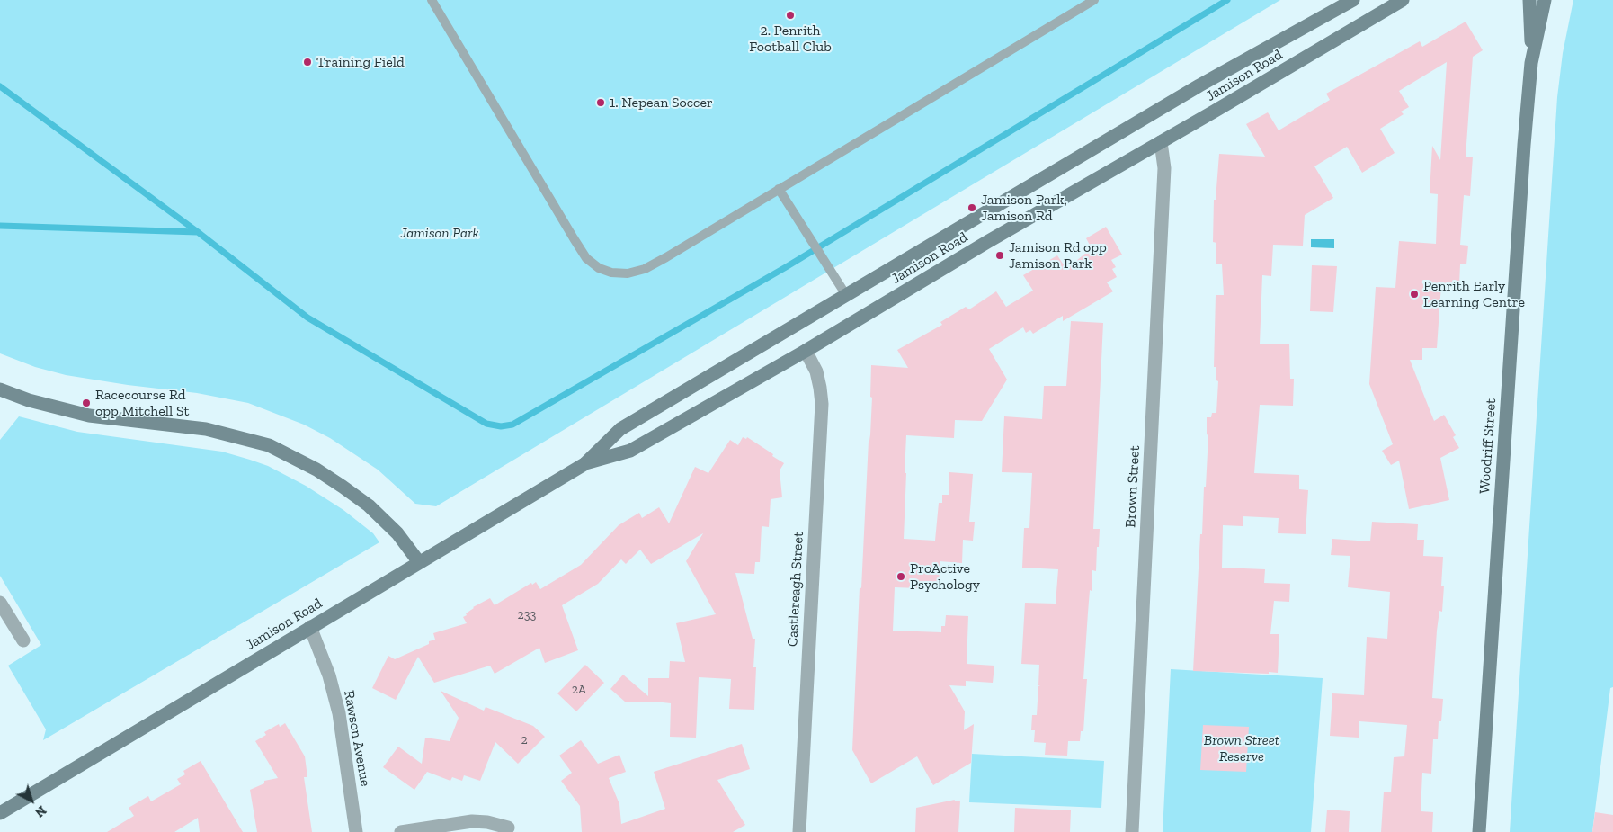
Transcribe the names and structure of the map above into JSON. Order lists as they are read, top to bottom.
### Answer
{
  "streets": {
    "main road": ["Jamison Road", "Woodriff Street"],
    "street": ["Brown Street", "Castlereagh Street", "Rawson Avenue"]
  },
  "crossings": [
    ["Jamison Road", "Brown Street"],
    ["Jamison Road", "Castlereagh Street"],
    ["Jamison Road", "Rawson Avenue"]
  ],
  "parks": ["Jamison Park", "Brown Street Reserve"],
  "places": [
    "2. Penrith Football Club",
    "Training Field",
    "1. Nepean Soccer",
    "Jamison Park, Jamison Rd",
    "Jamison Rd opp Jamison Park",
    "Penrith Early Learning Centre",
    "Racecourse Rd opp Mitchell St",
    "ProActive Psychology"
  ],
  "house_numbers": ["233", "2A", "2"],
  "north": "bottom right"
}
